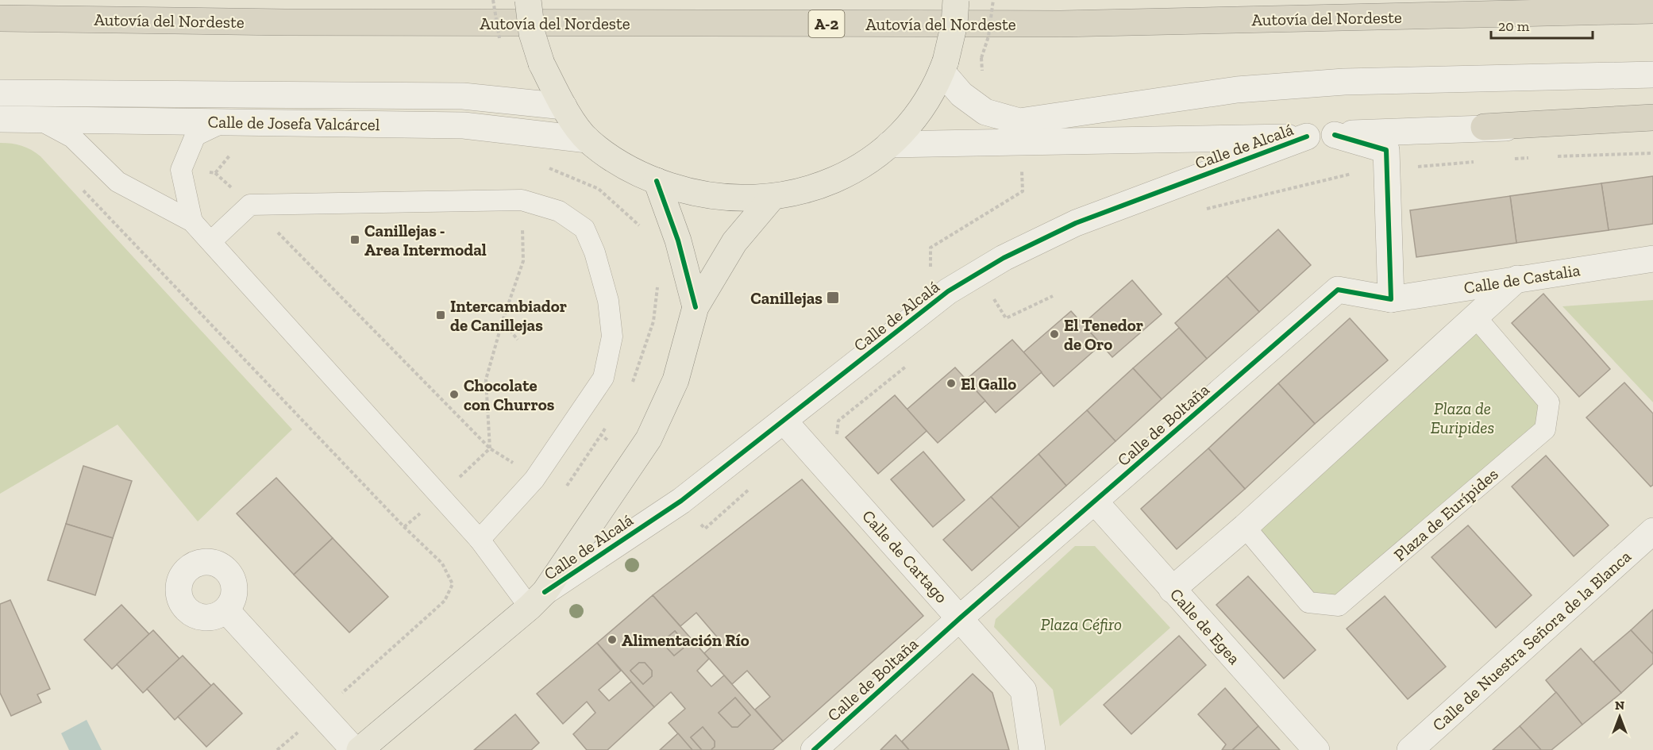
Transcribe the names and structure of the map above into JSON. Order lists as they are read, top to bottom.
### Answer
{
  "streets": {
    "highway": ["Autovía del Nordeste", "A-2"],
    "main road": ["Calle de Alcalá"],
    "street": [
      "Calle de Josefa Valcárcel",
      "Calle de Castalia",
      "Calle de Boltaña",
      "Calle de Cartago",
      "Calle de Egea",
      "Calle de Nuestra Señora de la Blanca"
    ],
    "lane": ["Plaza de Eurípides"]
  },
  "crossings": [
    ["Calle de Alcalá", "Calle de Cartago"],
    ["Calle de Castalia", "Calle de Boltaña"],
    ["Calle de Boltaña", "Calle de Cartago"],
    ["Calle de Boltaña", "Calle de Egea"]
  ],
  "parks": ["Plaza de Euripides", "Plaza Céfiro"],
  "places": {
    "transit": ["Canillejas - Area Intermodal", "Canillejas", "Intercambiador de Canillejas"],
    "other": [
      "El Tenedor de Oro",
      "El Gallo",
      "Chocolate con Churros",
      "Alimentación Río"
    ]
  },
  "scale_bar": "20 m",
  "north": "top"
}
